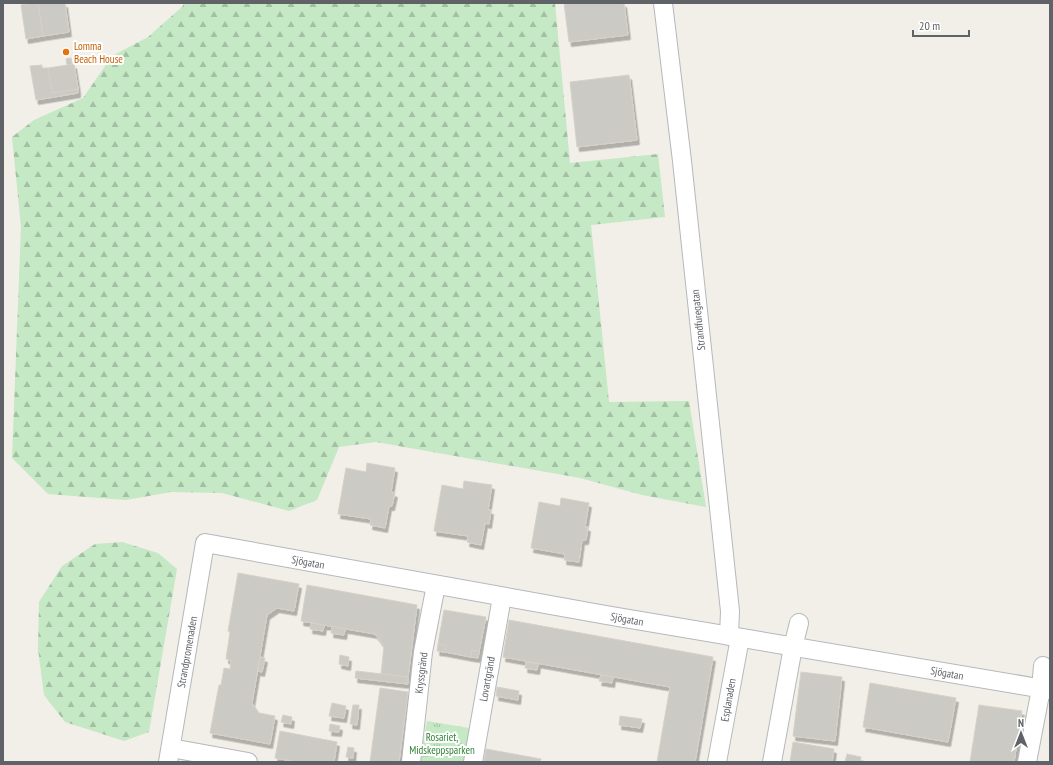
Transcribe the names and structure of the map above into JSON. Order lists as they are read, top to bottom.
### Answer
{
  "streets": {
    "street": [
      "Strandfuregatan",
      "Sjögatan",
      "Strandpromenaden",
      "Kryssgränd",
      "Lovartgränd",
      "Esplanaden"
    ]
  },
  "crossings": [
    ["Strandfuregatan", "Sjögatan"],
    ["Strandfuregatan", "Esplanaden"],
    ["Sjögatan", "Strandpromenaden"],
    ["Sjögatan", "Kryssgränd"],
    ["Sjögatan", "Lovartgränd"],
    ["Sjögatan", "Esplanaden"]
  ],
  "parks": ["Rosariet, Midskeppsparken"],
  "places": ["Lomma Beach House"],
  "scale_bar": "20 m",
  "north": "top"
}
